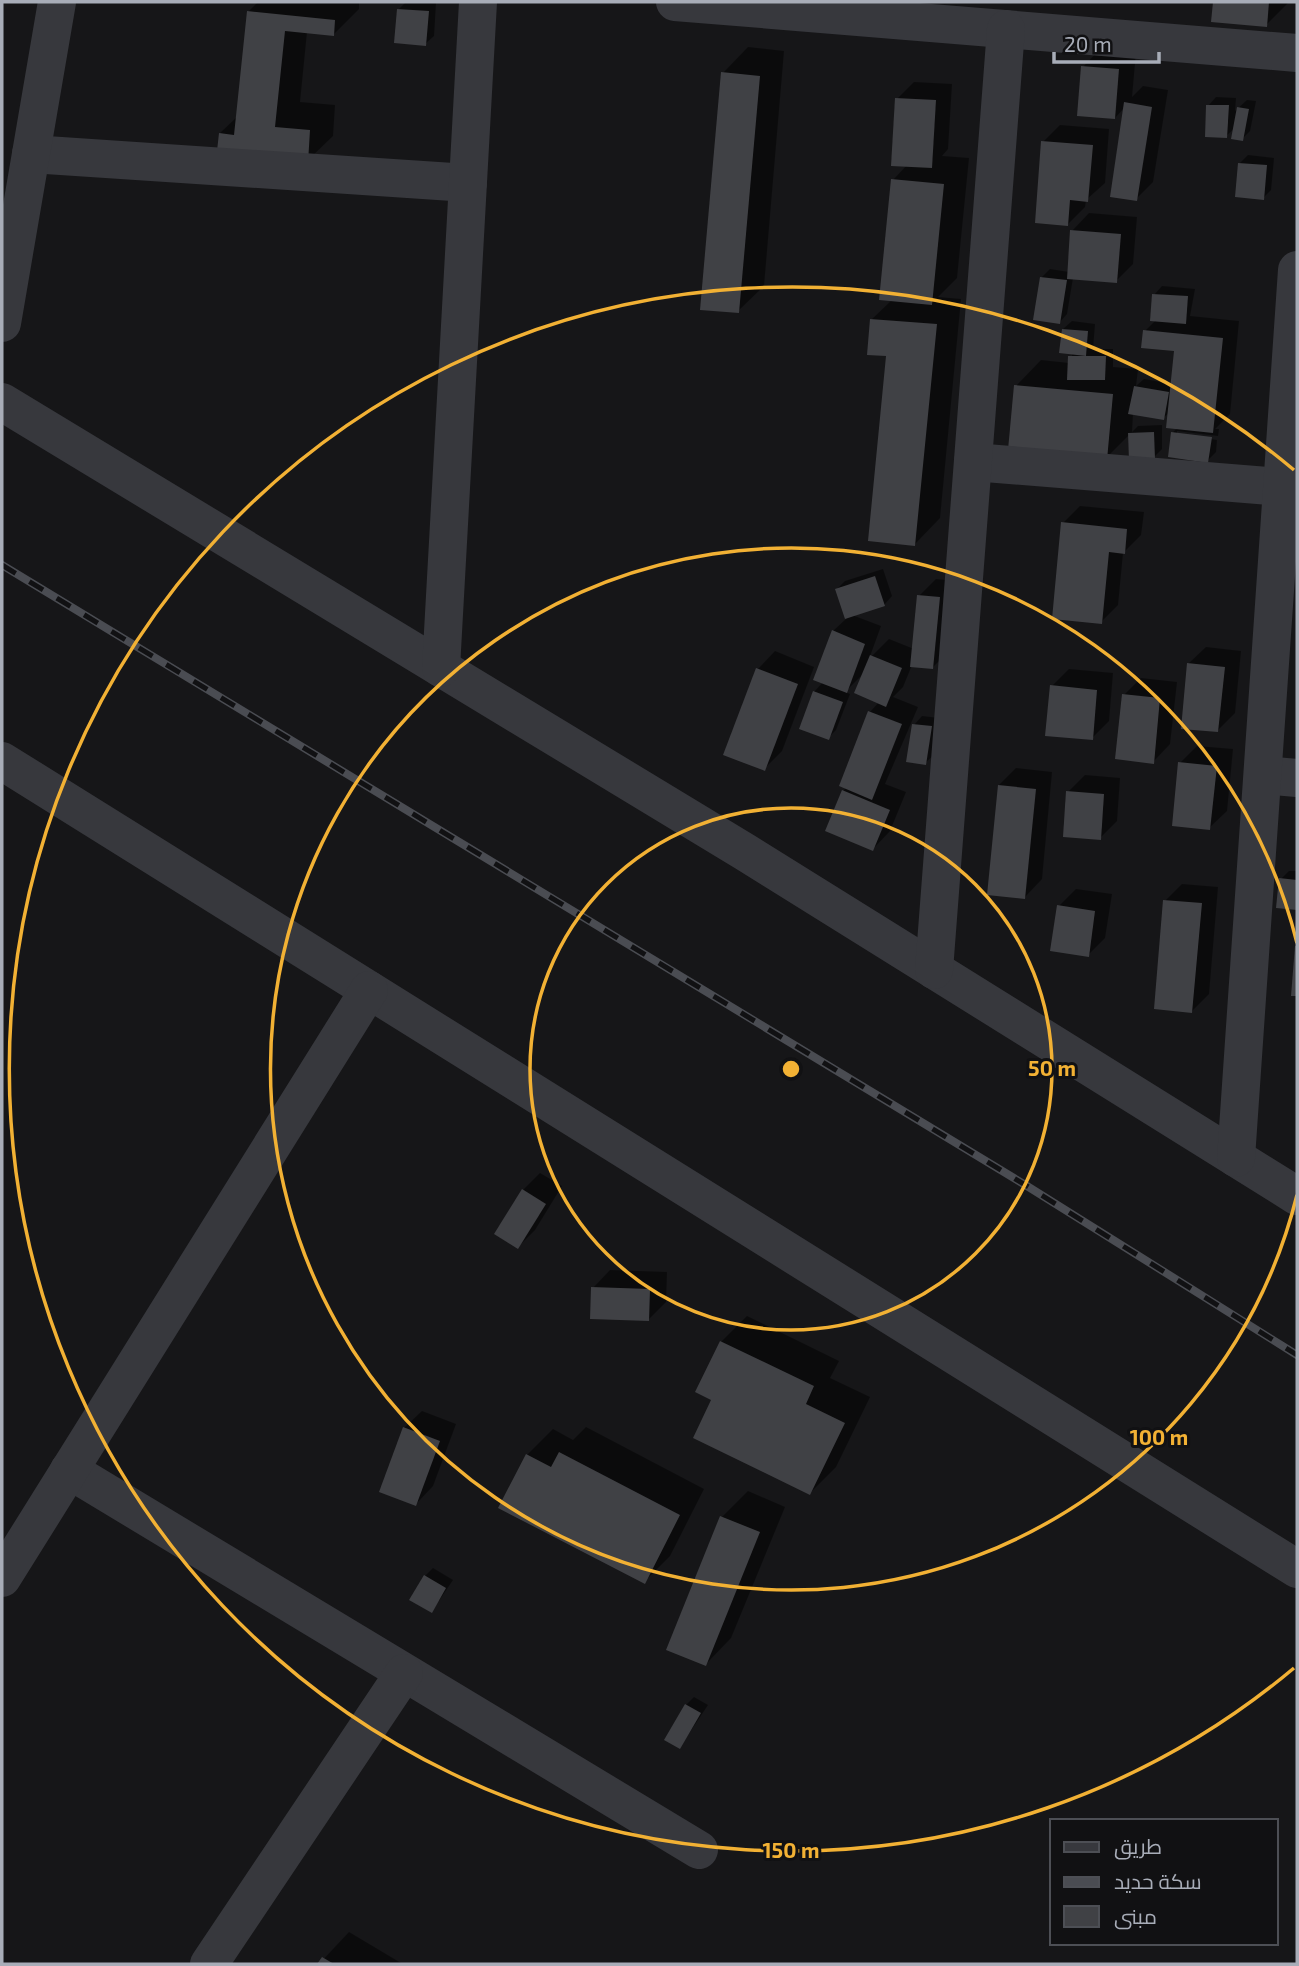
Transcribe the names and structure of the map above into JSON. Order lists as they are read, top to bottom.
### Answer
{
  "legend": ["طريق", "سكة حديد", "مبنى"],
  "scale_bar": "20 m",
  "rings": ["50 m", "100 m", "150 m"]
}
